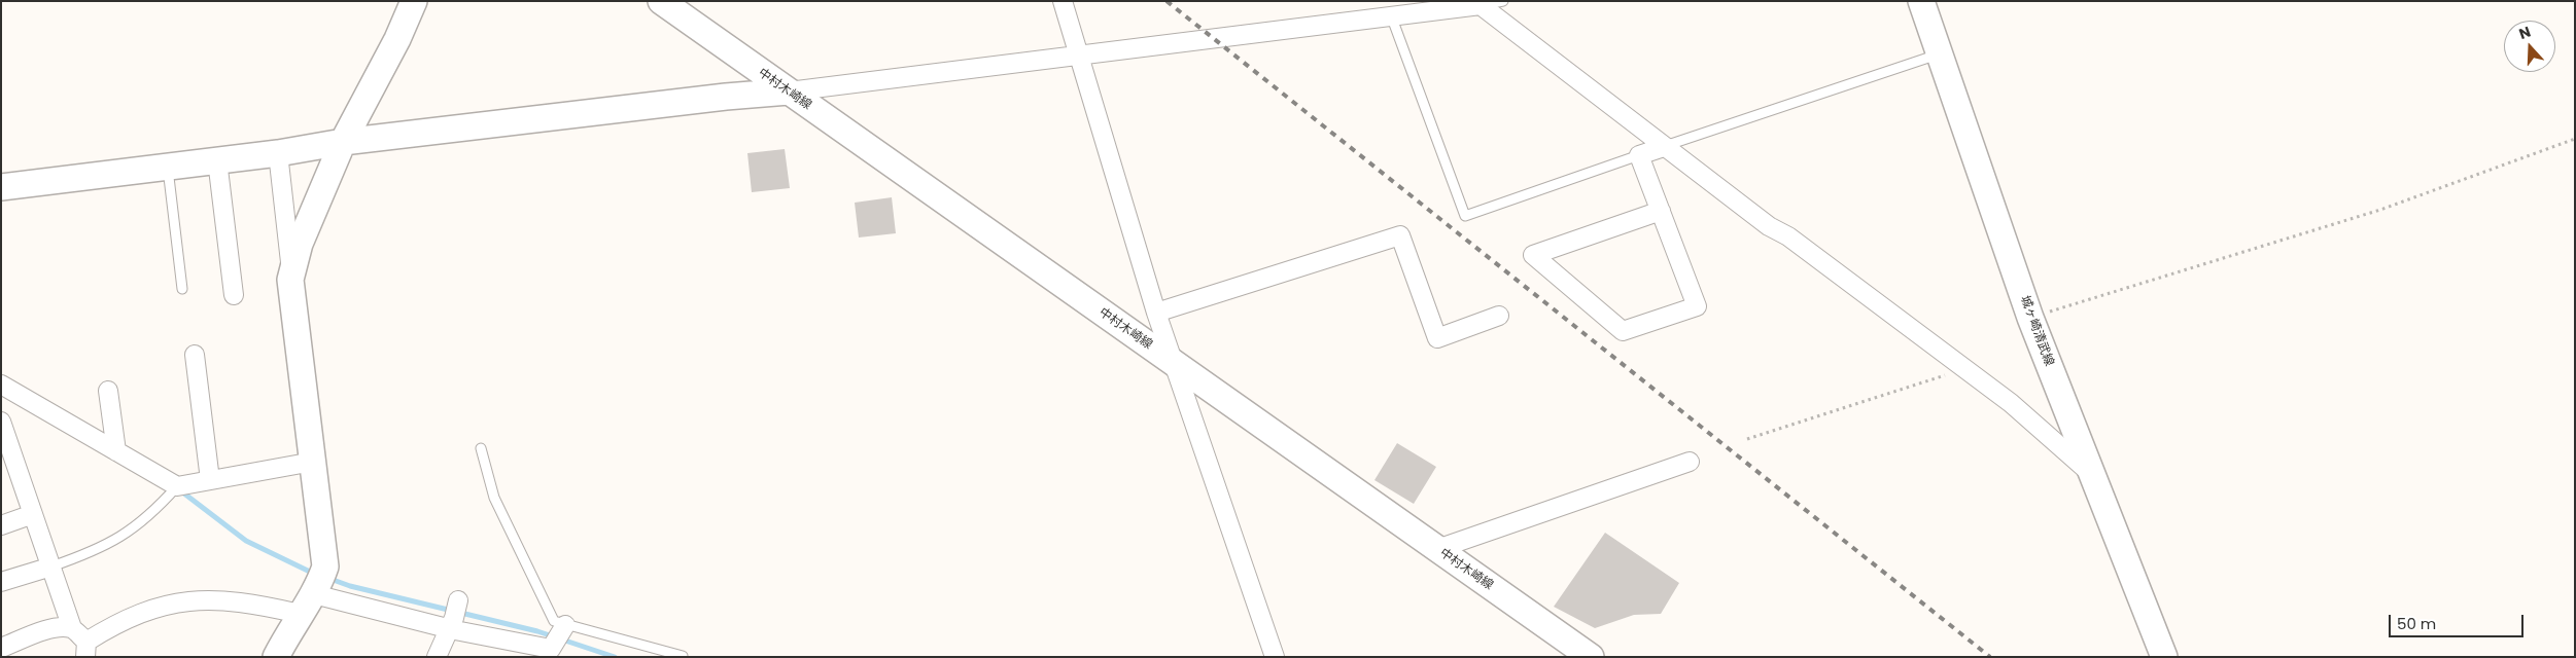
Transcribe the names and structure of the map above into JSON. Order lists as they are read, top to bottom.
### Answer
{
  "streets": {
    "main road": ["中村木崎線", "城ヶ崎清武線"]
  },
  "scale_bar": "50 m",
  "north": "top"
}
